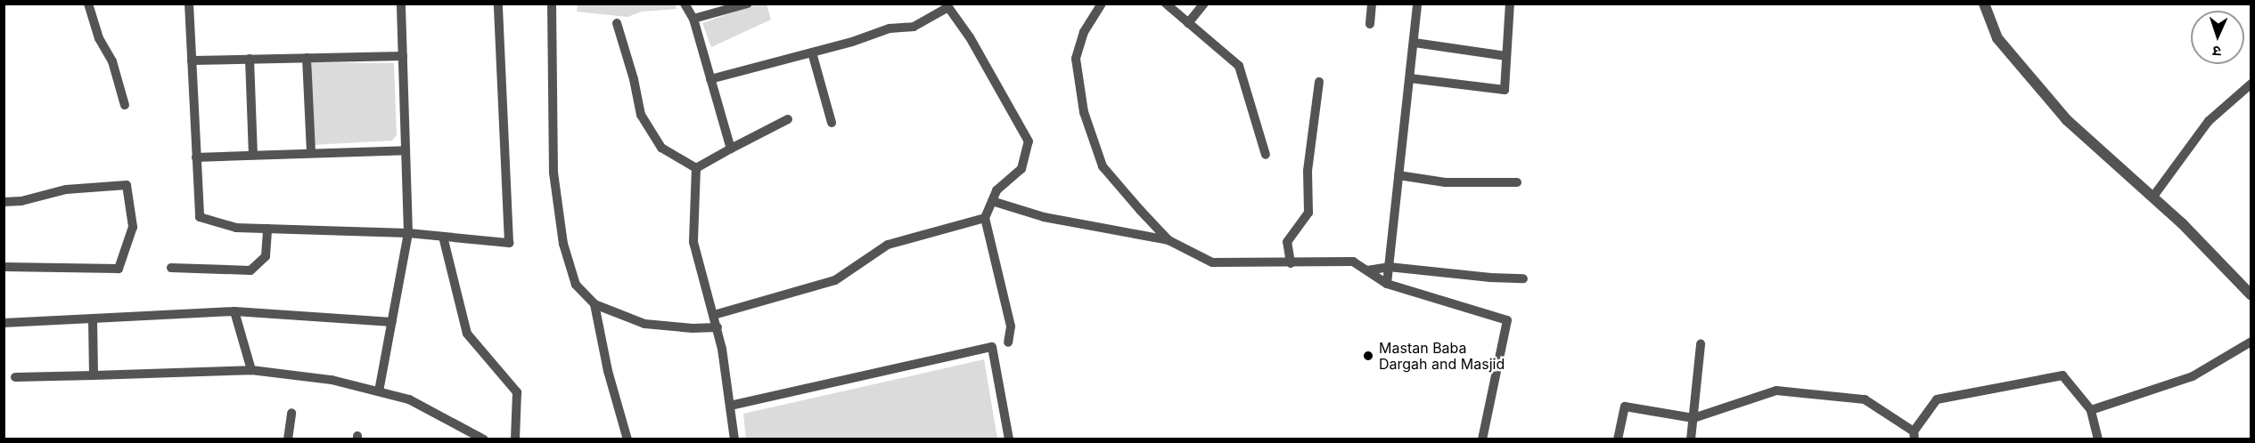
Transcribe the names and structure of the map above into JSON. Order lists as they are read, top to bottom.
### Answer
{
  "places": ["Mastan Baba Dargah and Masjid"],
  "north": "bottom"
}
